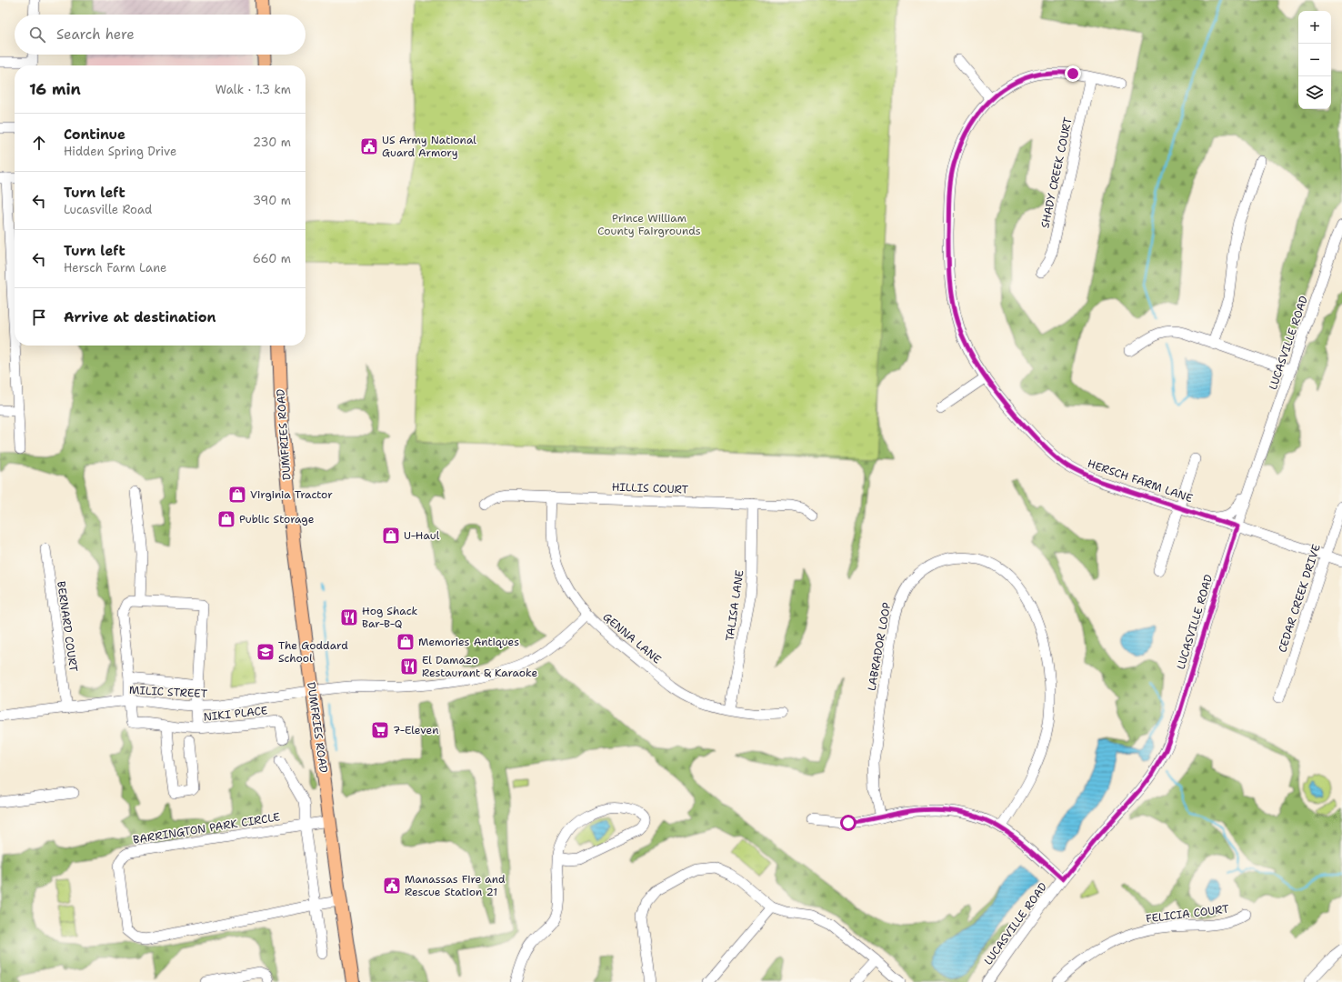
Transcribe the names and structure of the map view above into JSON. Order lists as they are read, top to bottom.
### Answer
{
  "streets": {
    "main road": ["DUMFRIES ROAD"],
    "street": [
      "SHADY CREEK COURT",
      "LUCASVILLE ROAD",
      "HERSCH FARM LANE",
      "HILLIS COURT",
      "CEDAR CREEK DRIVE",
      "TALISA LANE",
      "BERNARD COURT",
      "GENNA LANE",
      "LABRADOR LOOP",
      "MILIC STREET",
      "NIKI PLACE",
      "BARRINGTON PARK CIRCLE",
      "FELICIA COURT"
    ]
  },
  "crossings": [
    ["SHADY CREEK COURT", "HERSCH FARM LANE"],
    ["LUCASVILLE ROAD", "HERSCH FARM LANE"],
    ["DUMFRIES ROAD", "MILIC STREET"],
    ["DUMFRIES ROAD", "BARRINGTON PARK CIRCLE"],
    ["HERSCH FARM LANE", "CEDAR CREEK DRIVE"],
    ["HILLIS COURT", "TALISA LANE"],
    ["HILLIS COURT", "GENNA LANE"],
    ["TALISA LANE", "GENNA LANE"],
    ["BERNARD COURT", "MILIC STREET"],
    ["GENNA LANE", "MILIC STREET"],
    ["MILIC STREET", "NIKI PLACE"]
  ],
  "parks": ["Prince William County Fairgrounds"],
  "places": {
    "public building": ["US Army National Guard Armory", "Manassas Fire and Rescue Station 21"],
    "shop": [
      "Virginia Tractor",
      "Public Storage",
      "U-Haul",
      "Memories Antiques"
    ],
    "restaurant": ["Hog Shack Bar-B-Q", "El Damazo Restaurant & Karaoke"],
    "school or university": ["The Goddard School"],
    "supermarket": ["7-Eleven"]
  },
  "page": {
    "map_buttons": ["+", "−"],
    "search": "Search here",
    "heading": ["16 min", "Walk · 1.3 km"],
    "list": [
      ["Continue", "Hidden Spring Drive", "230 m"],
      ["Turn left", "Lucasville Road", "390 m"],
      ["Turn left", "Hersch Farm Lane", "660 m"],
      "Arrive at destination"
    ]
  }
}
